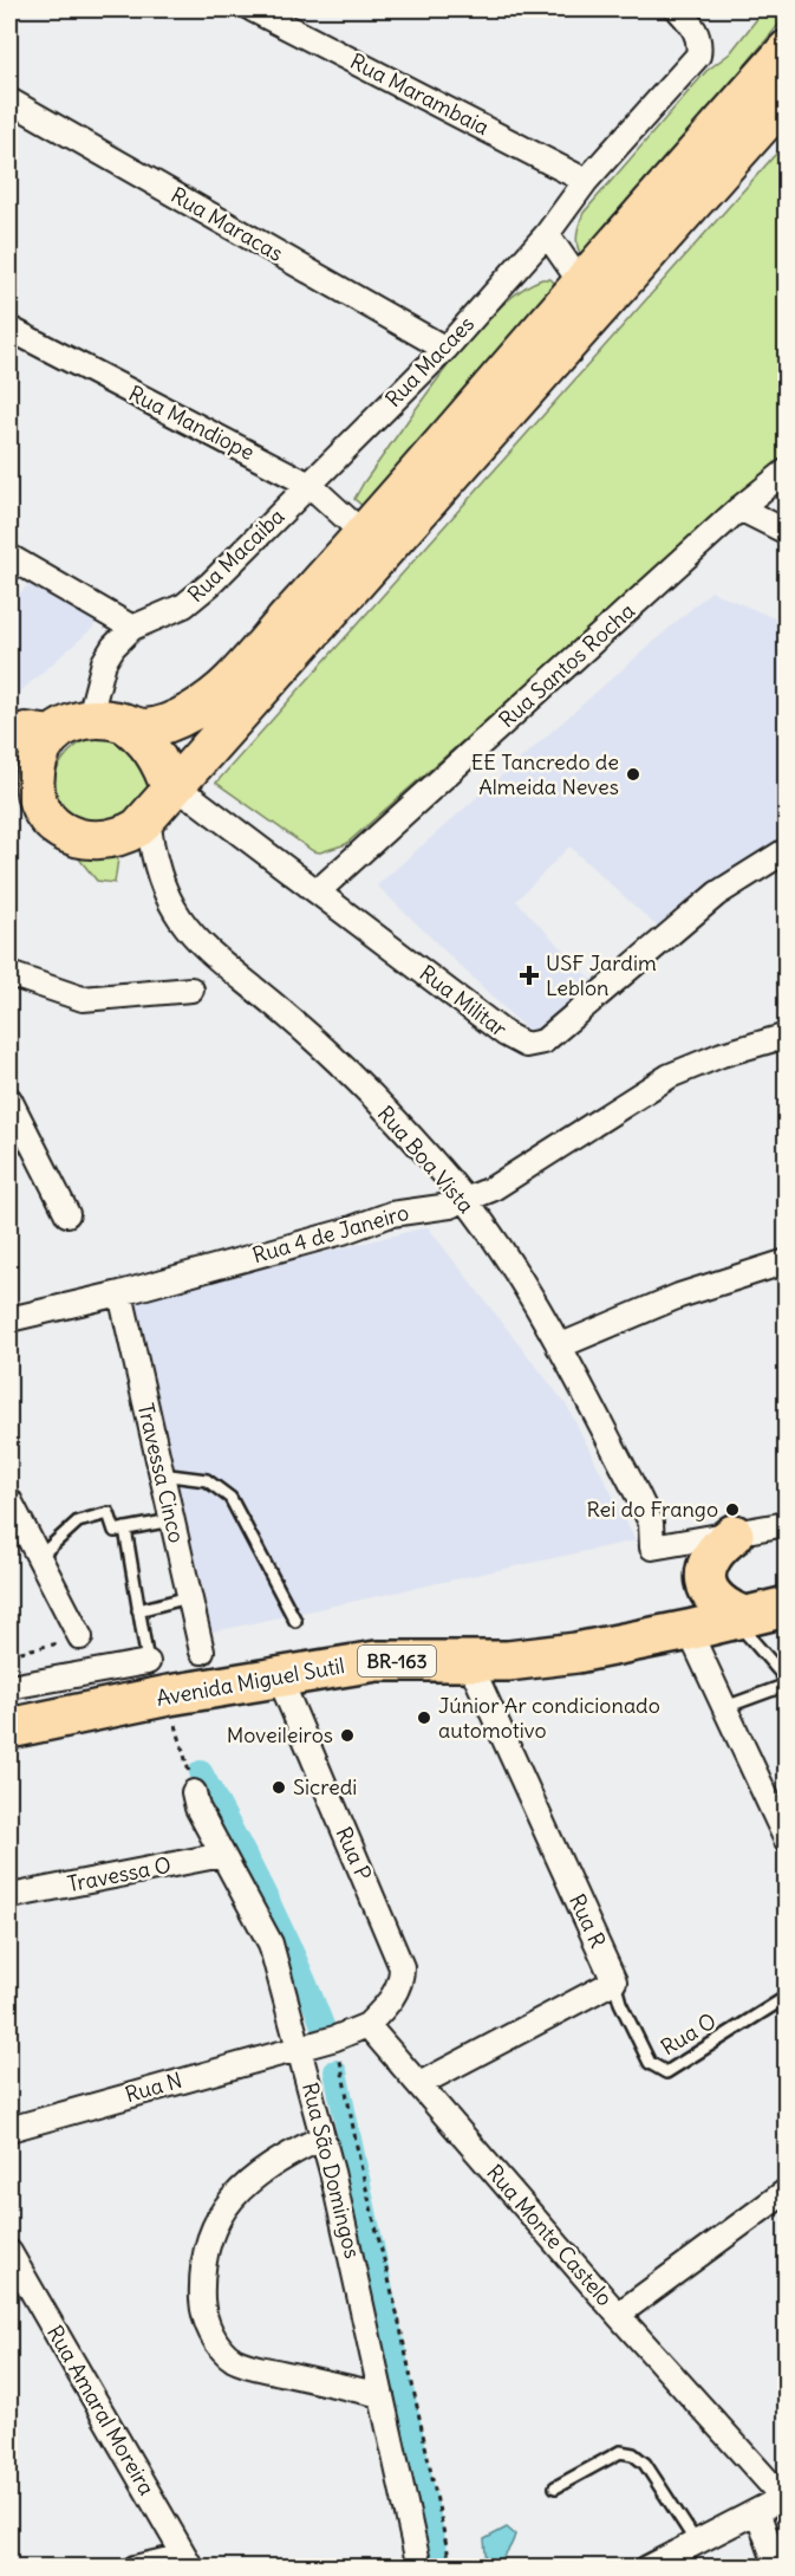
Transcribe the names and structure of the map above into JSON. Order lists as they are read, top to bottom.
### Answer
{
  "streets": {
    "highway": ["BR-163", "Avenida Miguel Sutil"],
    "street": [
      "Rua Marambaia",
      "Rua Maracas",
      "Rua Macaes",
      "Rua Mandiope",
      "Rua Macaiba",
      "Rua Santos Rocha",
      "Rua Militar",
      "Rua Boa Vista",
      "Rua 4 de Janeiro",
      "Travessa Cinco",
      "Rua P",
      "Travessa O",
      "Rua R",
      "Rua N",
      "Rua São Domingos",
      "Rua Monte Castelo",
      "Rua Amaral Moreira"
    ],
    "lane": ["Rua O"]
  },
  "crossings": [
    ["Rua Marambaia", "Rua Macaes"],
    ["Rua Maracas", "Rua Macaes"],
    ["Rua Macaes", "Rua Mandiope"],
    ["Rua Macaes", "Rua Macaiba"],
    ["Rua Mandiope", "Rua Macaiba"],
    ["Rua Macaiba", "Rua Militar"],
    ["Rua Macaiba", "Rua Boa Vista"],
    ["Rua Santos Rocha", "Rua Militar"],
    ["Rua Militar", "Rua Boa Vista"],
    ["Rua Boa Vista", "Rua 4 de Janeiro"],
    ["Rua 4 de Janeiro", "Travessa Cinco"],
    ["Avenida Miguel Sutil", "Rua P"],
    ["Avenida Miguel Sutil", "Rua R"],
    ["Rua P", "Rua Monte Castelo"],
    ["Travessa O", "Rua São Domingos"],
    ["Rua R", "Rua O"],
    ["Rua N", "Rua São Domingos"]
  ],
  "places": {
    "other": [
      "EE Tancredo de Almeida Neves",
      "Rei do Frango",
      "Júnior Ar condicionado automotivo",
      "Moveileiros",
      "Sicredi"
    ],
    "health": ["USF Jardim Leblon"]
  }
}
